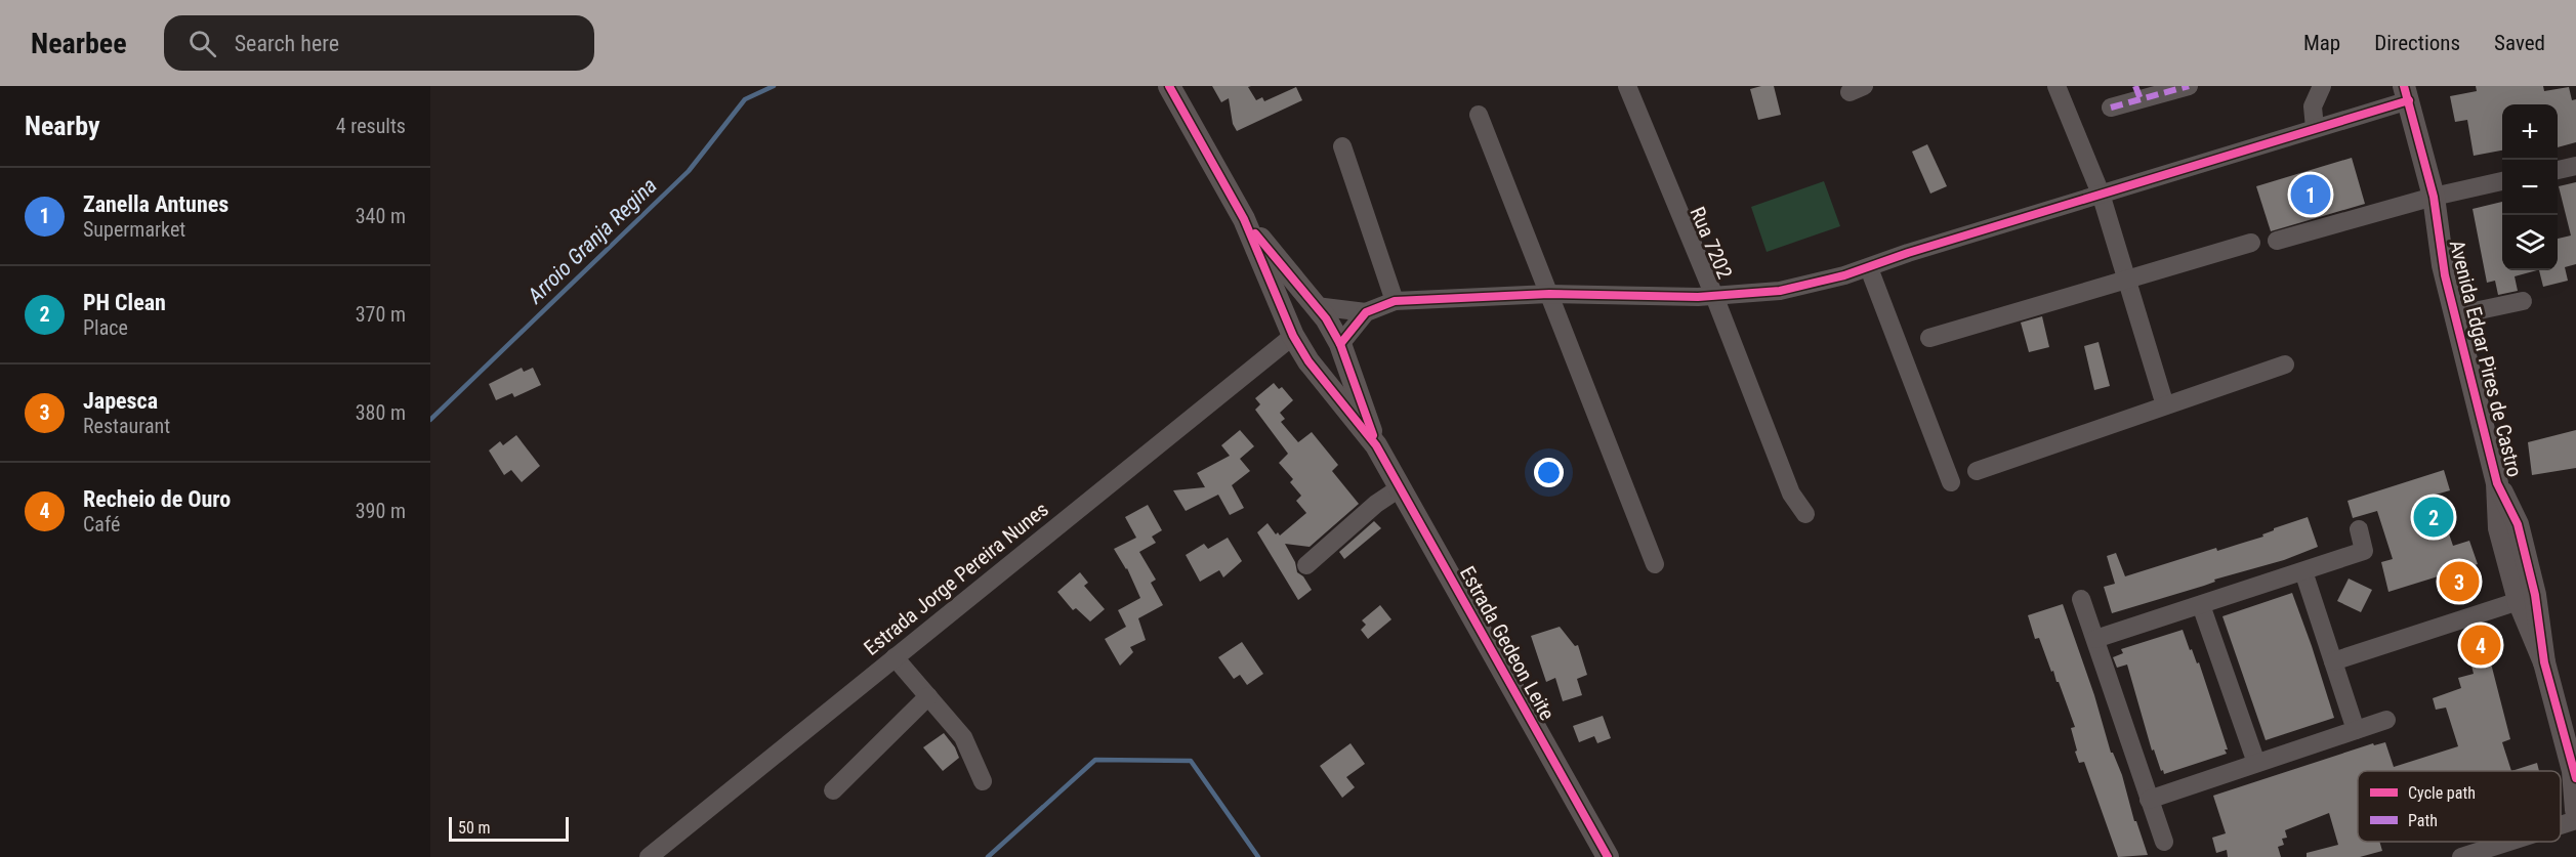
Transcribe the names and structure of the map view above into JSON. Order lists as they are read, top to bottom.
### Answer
{
  "streets": {
    "main road": ["Avenida Edgar Pires de Castro", "Estrada Gedeon Leite"],
    "street": ["Rua 7202", "Estrada Jorge Pereira Nunes"]
  },
  "crossings": [
    ["Estrada Jorge Pereira Nunes", "Estrada Gedeon Leite"]
  ],
  "water": ["Arroio Granja Regina"],
  "legend": ["Cycle path", "Path"],
  "scale_bar": "50 m",
  "page": {
    "header": "Nearbee",
    "search": "Search here",
    "nav": ["Map", "Directions", "Saved"],
    "heading": ["Nearby", "4 results"],
    "map_buttons": ["+", "−"],
    "list": [
      {
        "mark": "1",
        "name": "Zanella Antunes",
        "note": "Supermarket",
        "value": "340 m"
      },
      {
        "mark": "2",
        "name": "PH Clean",
        "note": "Place",
        "value": "370 m"
      },
      {
        "mark": "3",
        "name": "Japesca",
        "note": "Restaurant",
        "value": "380 m"
      },
      {
        "mark": "4",
        "name": "Recheio de Ouro",
        "note": "Café",
        "value": "390 m"
      }
    ],
    "pins": [
      "1",
      "2",
      "3",
      "4"
    ],
    "scale": "50 m"
  }
}
